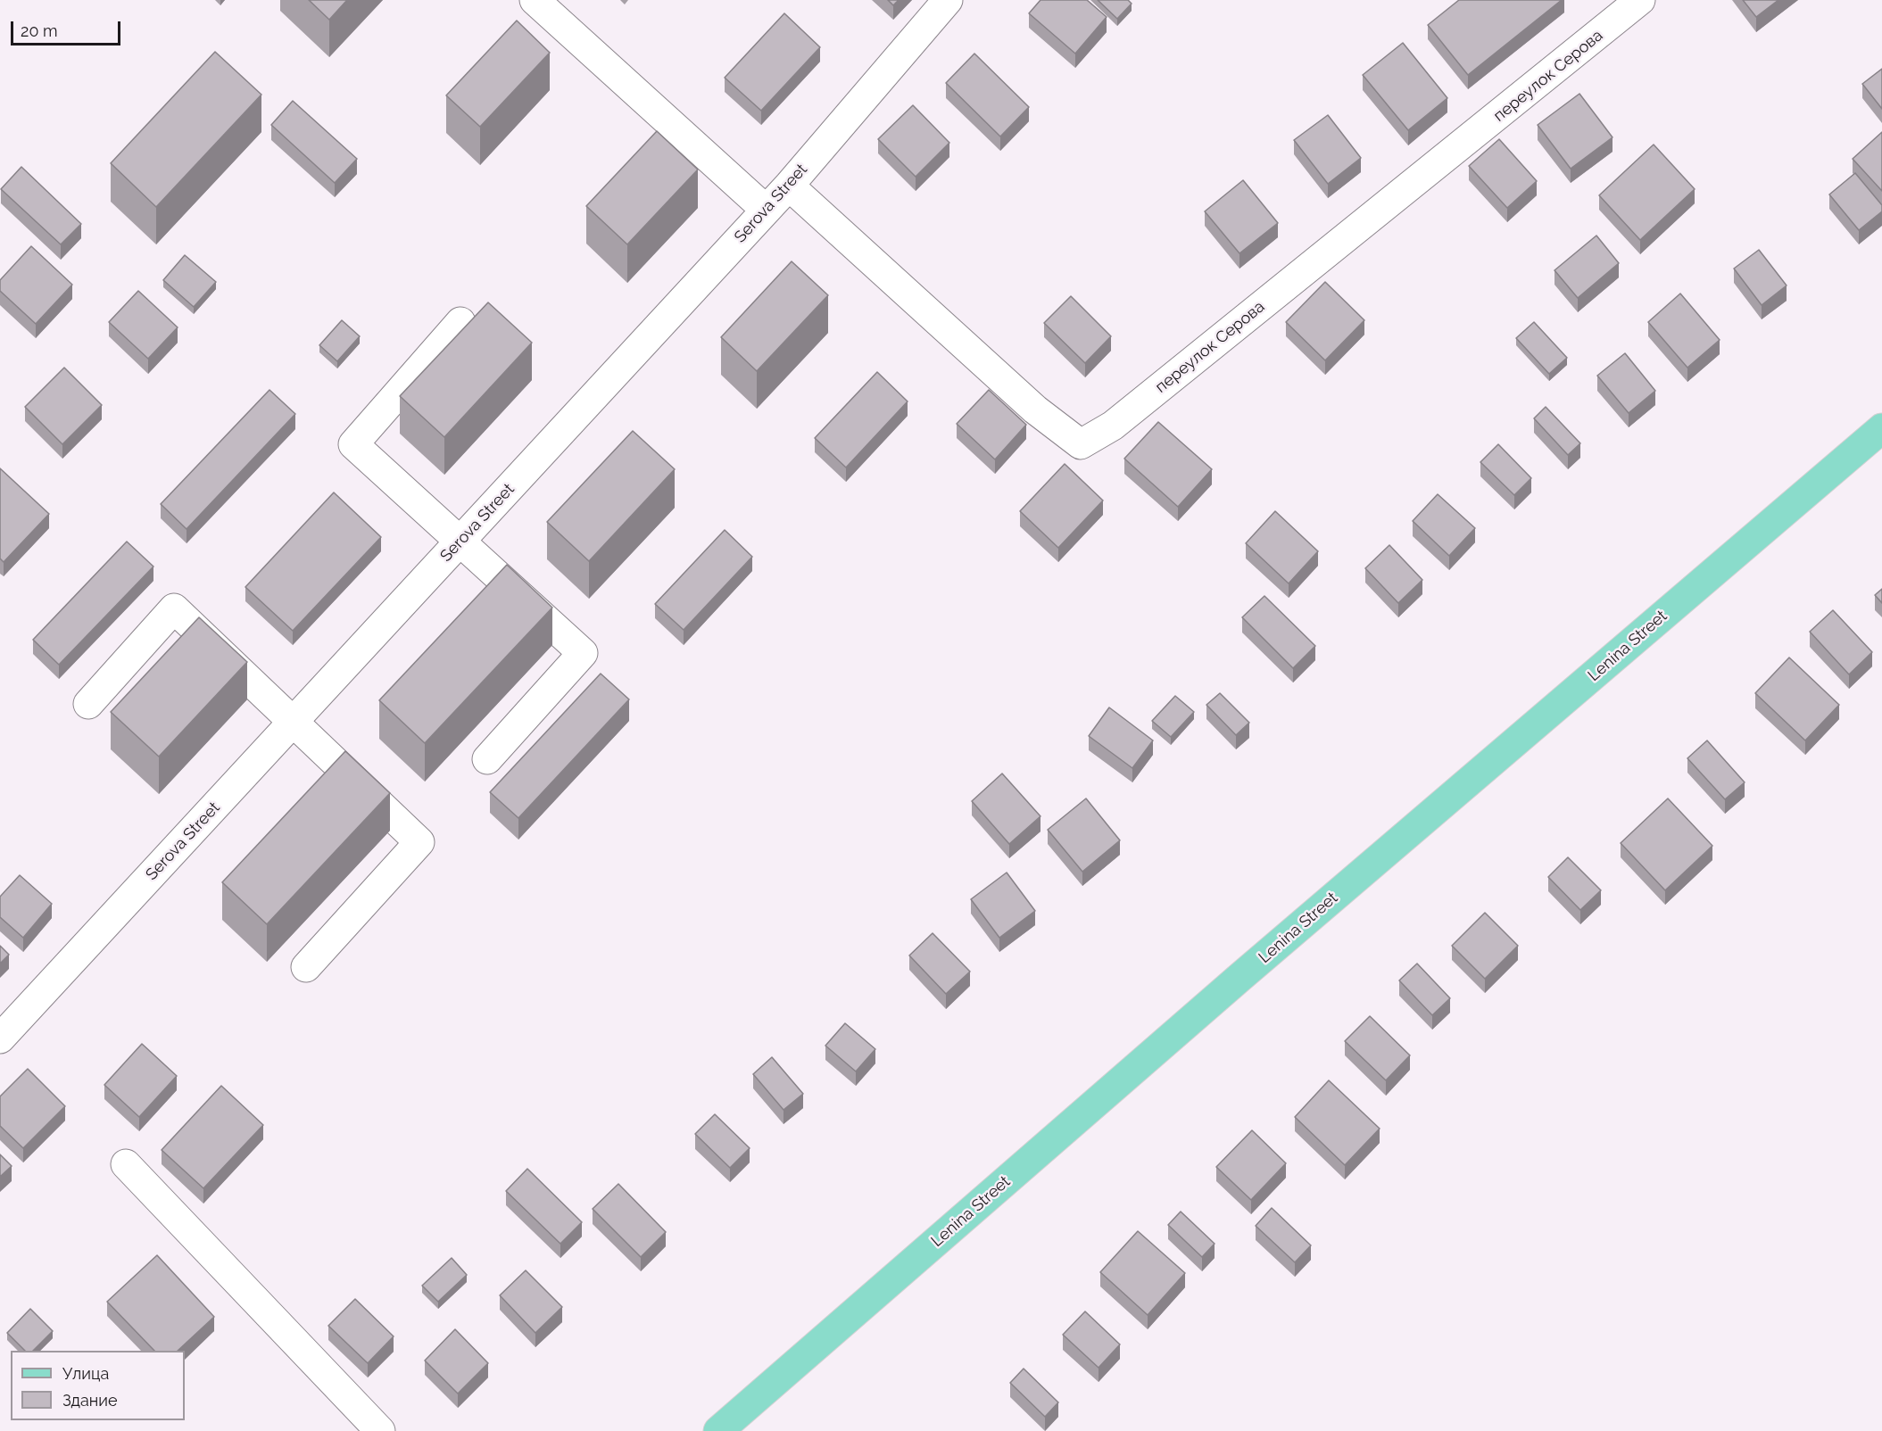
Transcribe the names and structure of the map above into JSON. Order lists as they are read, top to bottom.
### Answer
{
  "streets": {
    "main road": ["Lenina Street"],
    "street": ["переулок Серова", "Serova Street"]
  },
  "crossings": [
    ["переулок Серова", "Serova Street"]
  ],
  "legend": ["Улица", "Здание"],
  "scale_bar": "20 m"
}
